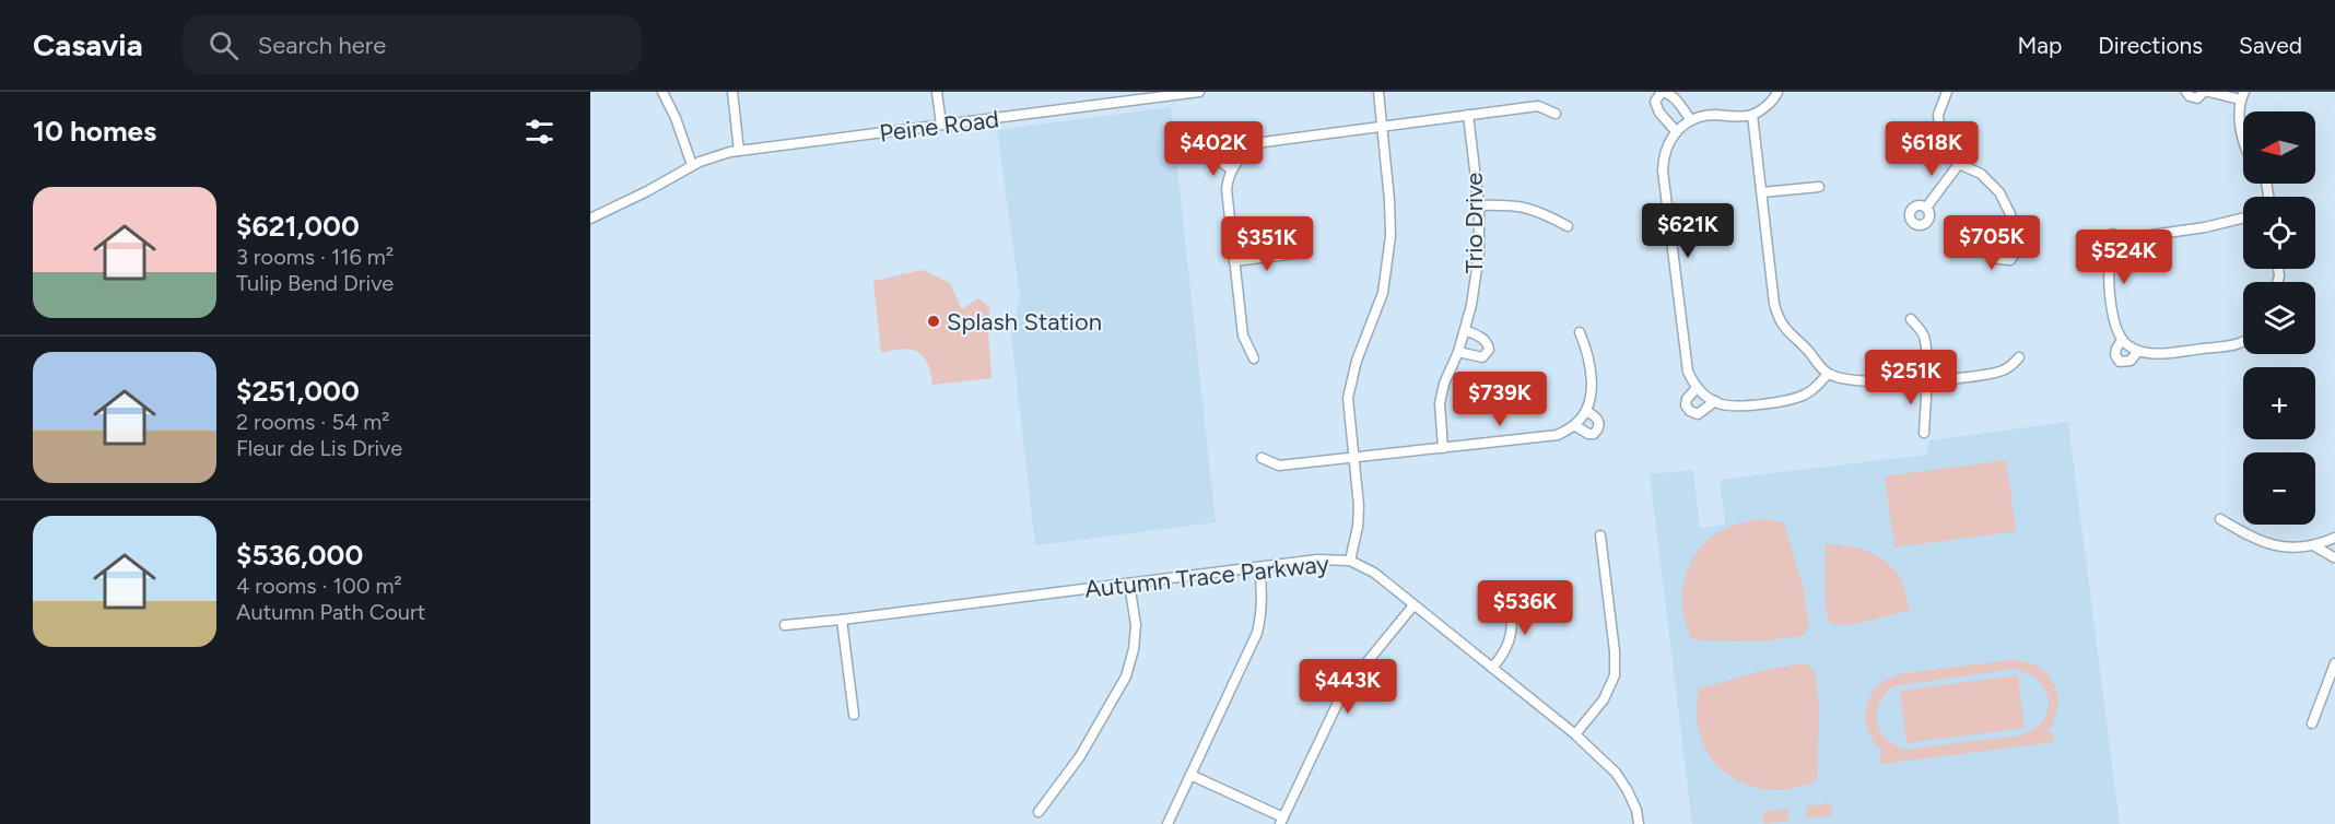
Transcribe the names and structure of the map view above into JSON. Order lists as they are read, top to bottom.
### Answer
{
  "streets": {
    "street": ["Peine Road", "Trio Drive", "Autumn Trace Parkway"]
  },
  "places": ["Splash Station"],
  "north": "left",
  "page": {
    "header": "Casavia",
    "search": "Search here",
    "nav": ["Map", "Directions", "Saved"],
    "heading": "10 homes",
    "map_buttons": ["+", "−"],
    "price": [
      "$402K",
      "$618K",
      "$621K",
      "$705K",
      "$351K",
      "$524K",
      "$251K",
      "$739K",
      "$536K",
      "$443K"
    ],
    "list": [
      {
        "name": "$621,000",
        "note": "3 rooms · 116 m² · Tulip Bend Drive"
      },
      {
        "name": "$251,000",
        "note": "2 rooms · 54 m² · Fleur de Lis Drive"
      },
      {
        "name": "$536,000",
        "note": "4 rooms · 100 m² · Autumn Path Court"
      }
    ]
  }
}
